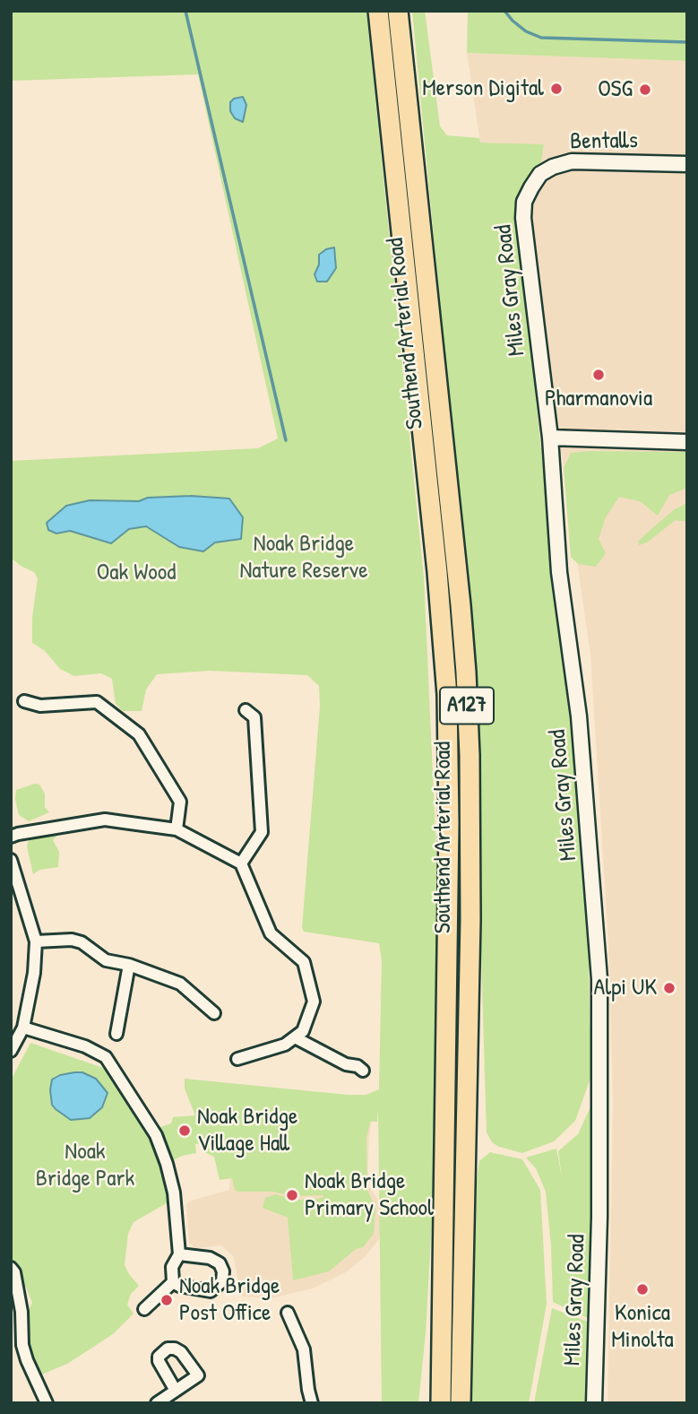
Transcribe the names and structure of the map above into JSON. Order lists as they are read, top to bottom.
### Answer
{
  "streets": {
    "highway": ["Southend Arterial Road", "A127"],
    "street": ["Bentalls", "Miles Gray Road"]
  },
  "crossings": [
    ["Bentalls", "Miles Gray Road"]
  ],
  "parks": ["Noak Bridge Nature Reserve", "Oak Wood", "Noak Bridge Park"],
  "places": [
    "Merson Digital",
    "OSG",
    "Pharmanovia",
    "Alpi UK",
    "Noak Bridge Village Hall",
    "Noak Bridge Primary School",
    "Konica Minolta",
    "Noak Bridge Post Office"
  ]
}
